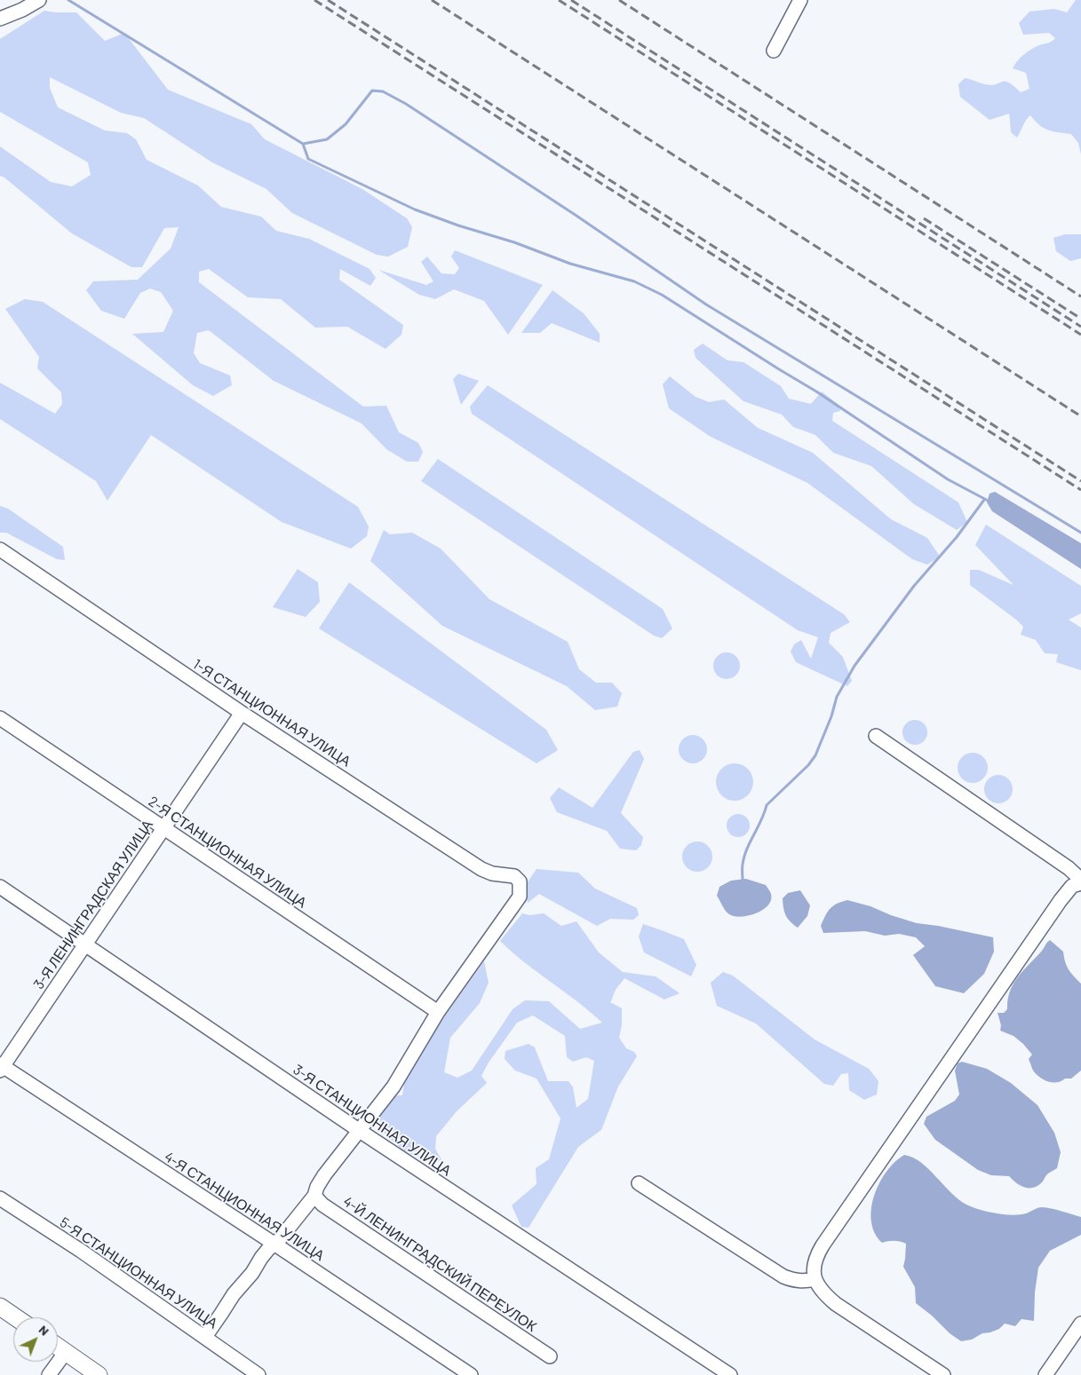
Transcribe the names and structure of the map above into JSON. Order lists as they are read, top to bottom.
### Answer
{
  "streets": {
    "street": [
      "1-Я СТАНЦИОННАЯ УЛИЦА",
      "2-Я СТАНЦИОННАЯ УЛИЦА",
      "3-Я ЛЕНИНГРАДСКАЯ УЛИЦА",
      "3-Я СТАНЦИОННАЯ УЛИЦА",
      "4-Я СТАНЦИОННАЯ УЛИЦА",
      "4-Й ЛЕНИНГРАДСКИЙ ПЕРЕУЛОК",
      "5-Я СТАНЦИОННАЯ УЛИЦА"
    ]
  },
  "crossings": [
    ["1-Я СТАНЦИОННАЯ УЛИЦА", "2-Я СТАНЦИОННАЯ УЛИЦА"],
    ["1-Я СТАНЦИОННАЯ УЛИЦА", "3-Я ЛЕНИНГРАДСКАЯ УЛИЦА"],
    ["2-Я СТАНЦИОННАЯ УЛИЦА", "3-Я ЛЕНИНГРАДСКАЯ УЛИЦА"],
    ["3-Я ЛЕНИНГРАДСКАЯ УЛИЦА", "3-Я СТАНЦИОННАЯ УЛИЦА"],
    ["3-Я ЛЕНИНГРАДСКАЯ УЛИЦА", "4-Я СТАНЦИОННАЯ УЛИЦА"]
  ],
  "north": "top right"
}
